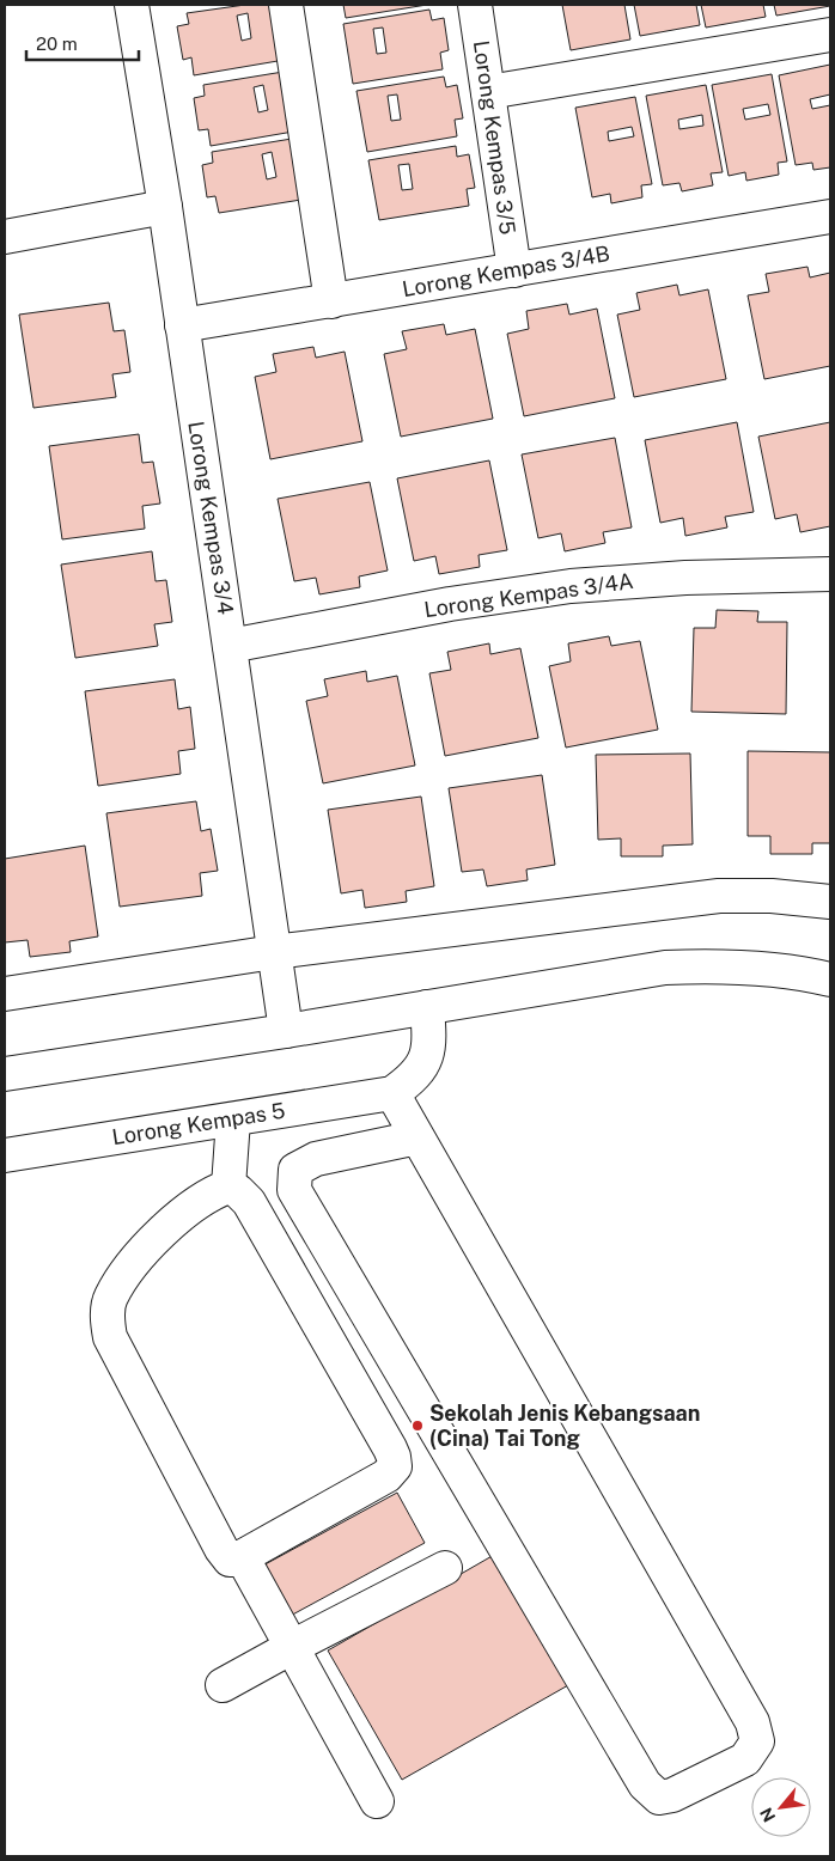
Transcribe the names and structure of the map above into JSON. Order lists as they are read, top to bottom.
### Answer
{
  "streets": {
    "street": [
      "Lorong Kempas 3/5",
      "Lorong Kempas 3/4B",
      "Lorong Kempas 3/4",
      "Lorong Kempas 3/4A",
      "Lorong Kempas 5"
    ]
  },
  "crossings": [
    ["Lorong Kempas 3/5", "Lorong Kempas 3/4B"],
    ["Lorong Kempas 3/4B", "Lorong Kempas 3/4"],
    ["Lorong Kempas 3/4", "Lorong Kempas 3/4A"]
  ],
  "places": ["Sekolah Jenis Kebangsaan (Cina) Tai Tong"],
  "scale_bar": "20 m",
  "north": "bottom left"
}
